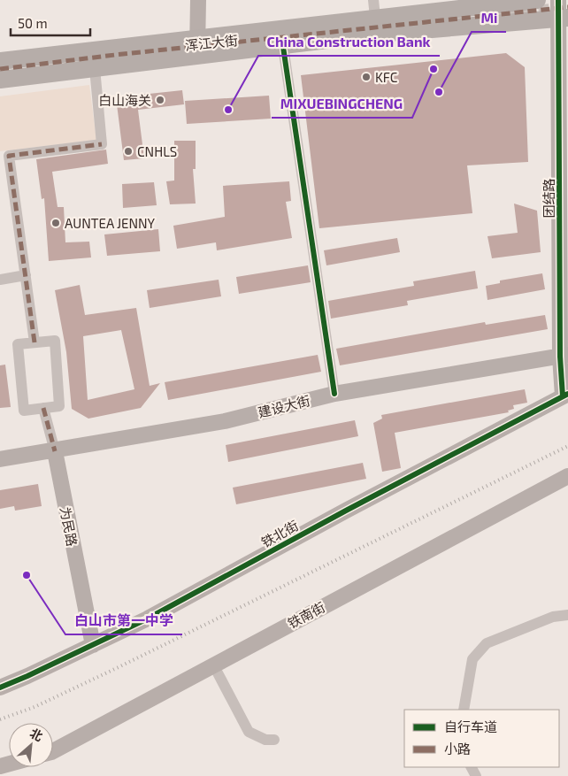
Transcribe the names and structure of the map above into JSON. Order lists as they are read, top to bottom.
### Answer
{
  "streets": {
    "main road": ["浑江大街"],
    "street": [
      "团结路",
      "建设大街",
      "为民路",
      "铁北街",
      "铁南街"
    ]
  },
  "crossings": [
    ["浑江大街", "团结路"],
    ["团结路", "建设大街"],
    ["团结路", "铁北街"],
    ["建设大街", "为民路"],
    ["为民路", "铁北街"]
  ],
  "places": [
    "MIXUEBINGCHENG",
    "KFC",
    "Mi",
    "白山海关",
    "China Construction Bank",
    "CNHLS",
    "AUNTEA JENNY",
    "白山市第一中学"
  ],
  "legend": ["自行车道", "小路"],
  "scale_bar": "50 m",
  "north": "top right"
}
